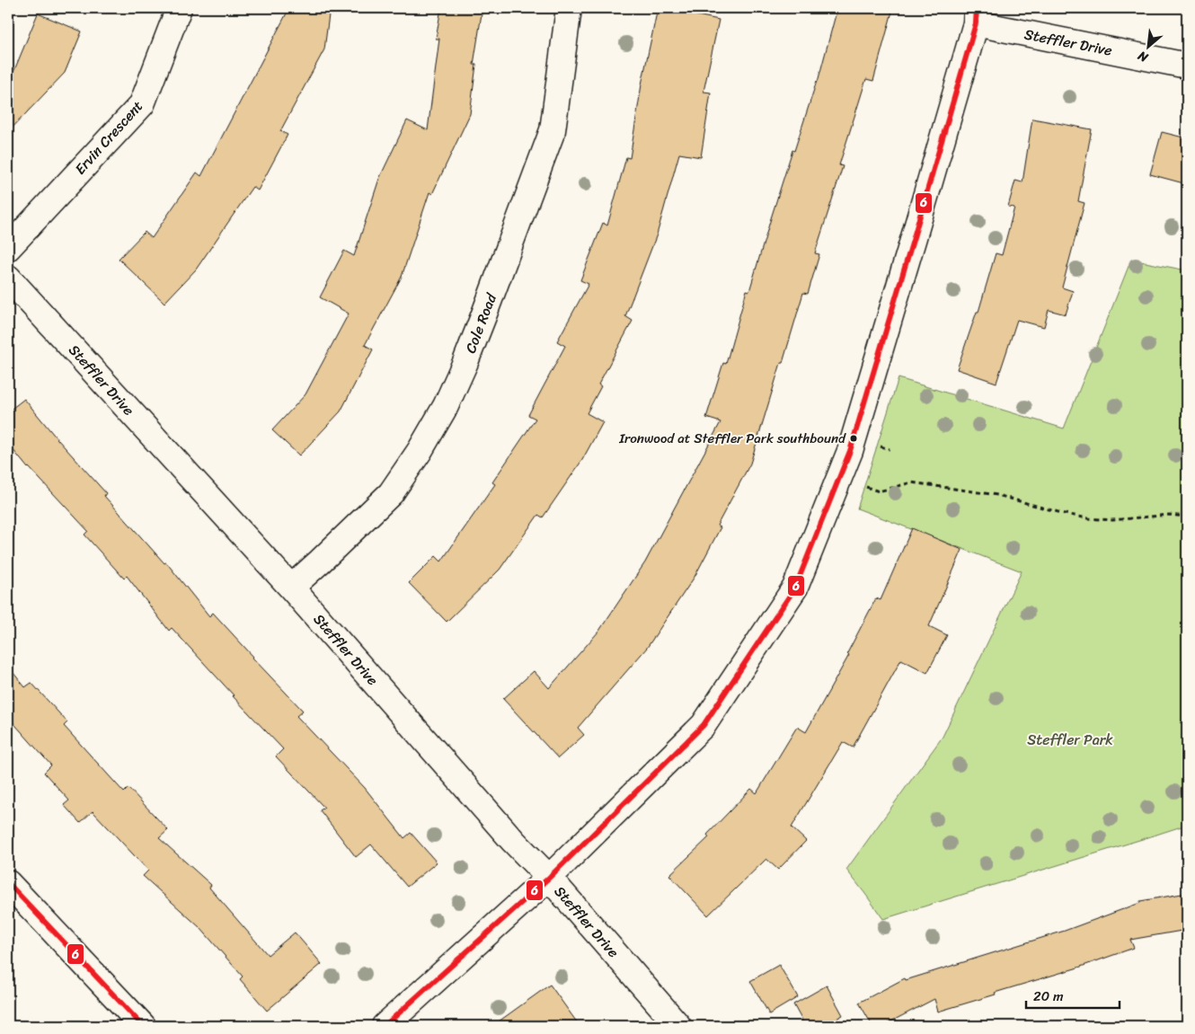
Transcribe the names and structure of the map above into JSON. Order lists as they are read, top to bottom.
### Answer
{
  "streets": {
    "street": ["Steffler Drive", "Ervin Crescent", "Cole Road"]
  },
  "crossings": [
    ["Steffler Drive", "Cole Road"]
  ],
  "parks": ["Steffler Park"],
  "places": ["Ironwood at Steffler Park southbound"],
  "lines": ["transit line 6"],
  "scale_bar": "20 m",
  "north": "bottom left"
}
